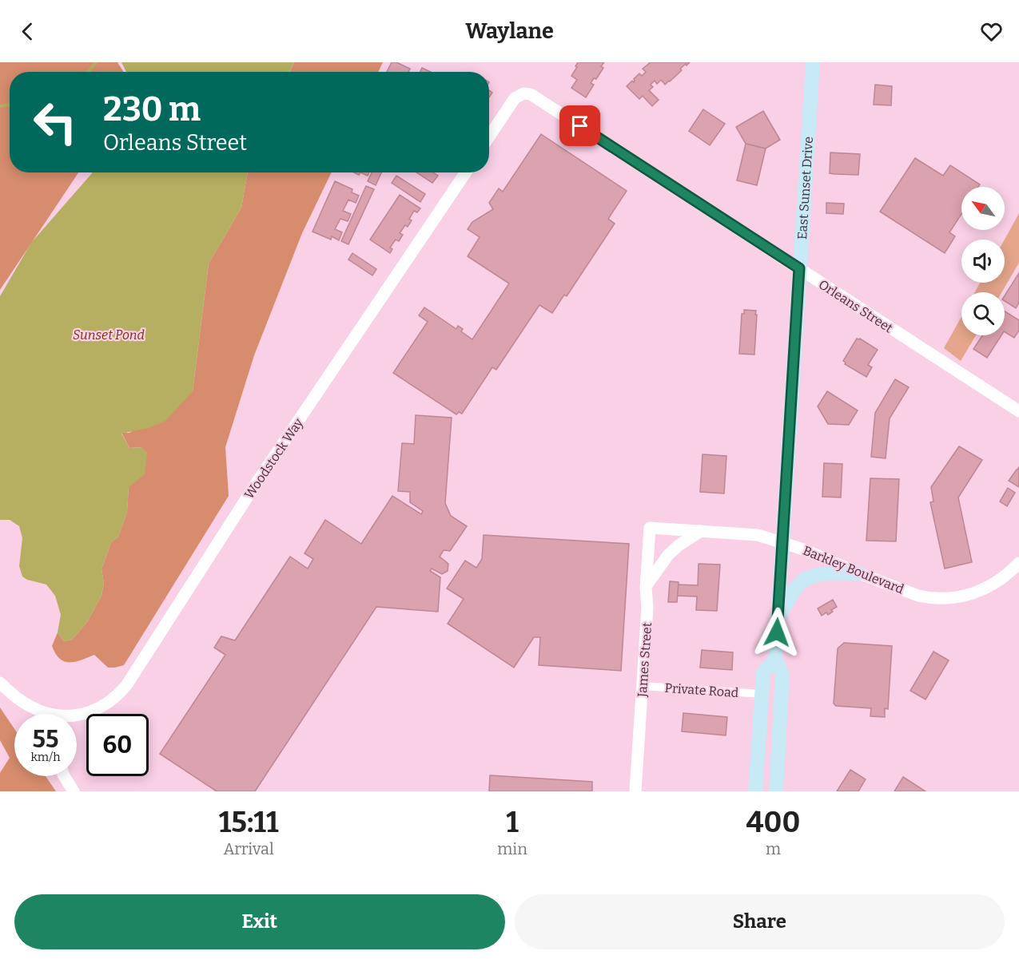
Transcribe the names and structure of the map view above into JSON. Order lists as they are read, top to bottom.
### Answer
{
  "streets": {
    "main road": [
      "East Sunset Drive",
      "Orleans Street",
      "Woodstock Way",
      "Barkley Boulevard",
      "James Street"
    ],
    "street": ["Private Road"]
  },
  "crossings": [
    ["East Sunset Drive", "Orleans Street"],
    ["East Sunset Drive", "Barkley Boulevard"],
    ["East Sunset Drive", "Private Road"],
    ["Barkley Boulevard", "James Street"],
    ["James Street", "Private Road"]
  ],
  "parks": ["Sunset Pond"],
  "north": "top left",
  "page": {
    "header": "Waylane",
    "turn": ["230 m", "Orleans Street"],
    "speed": "55 km/h",
    "limit": "60",
    "eta": [
      "15:11",
      "Arrival",
      "1",
      "min",
      "400",
      "m"
    ],
    "buttons": ["Exit", "Share"]
  }
}
